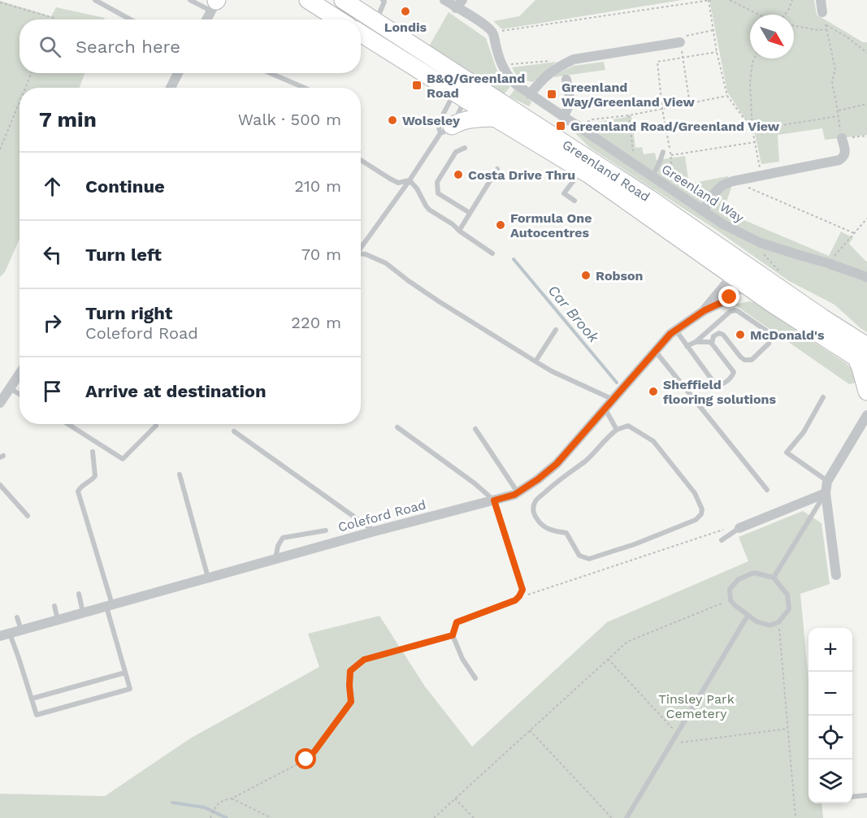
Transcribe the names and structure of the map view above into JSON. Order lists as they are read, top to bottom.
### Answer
{
  "streets": {
    "highway": ["Greenland Road"],
    "street": ["Greenland Way", "Coleford Road"]
  },
  "crossings": [
    ["Greenland Road", "Coleford Road"]
  ],
  "water": ["Car Brook"],
  "parks": ["Tinsley Park Cemetery"],
  "places": {
    "other": [
      "Londis",
      "Wolseley",
      "Costa Drive Thru",
      "Formula One Autocentres",
      "Robson",
      "McDonald's",
      "Sheffield flooring solutions"
    ],
    "transit": ["B&Q/Greenland Road", "Greenland Way/Greenland View", "Greenland Road/Greenland View"]
  },
  "north": "bottom right",
  "page": {
    "search": "Search here",
    "heading": ["7 min", "Walk · 500 m"],
    "list": [
      ["Continue", "210 m"],
      ["Turn left", "70 m"],
      ["Turn right", "Coleford Road", "220 m"],
      "Arrive at destination"
    ],
    "map_buttons": ["+", "−"]
  }
}
